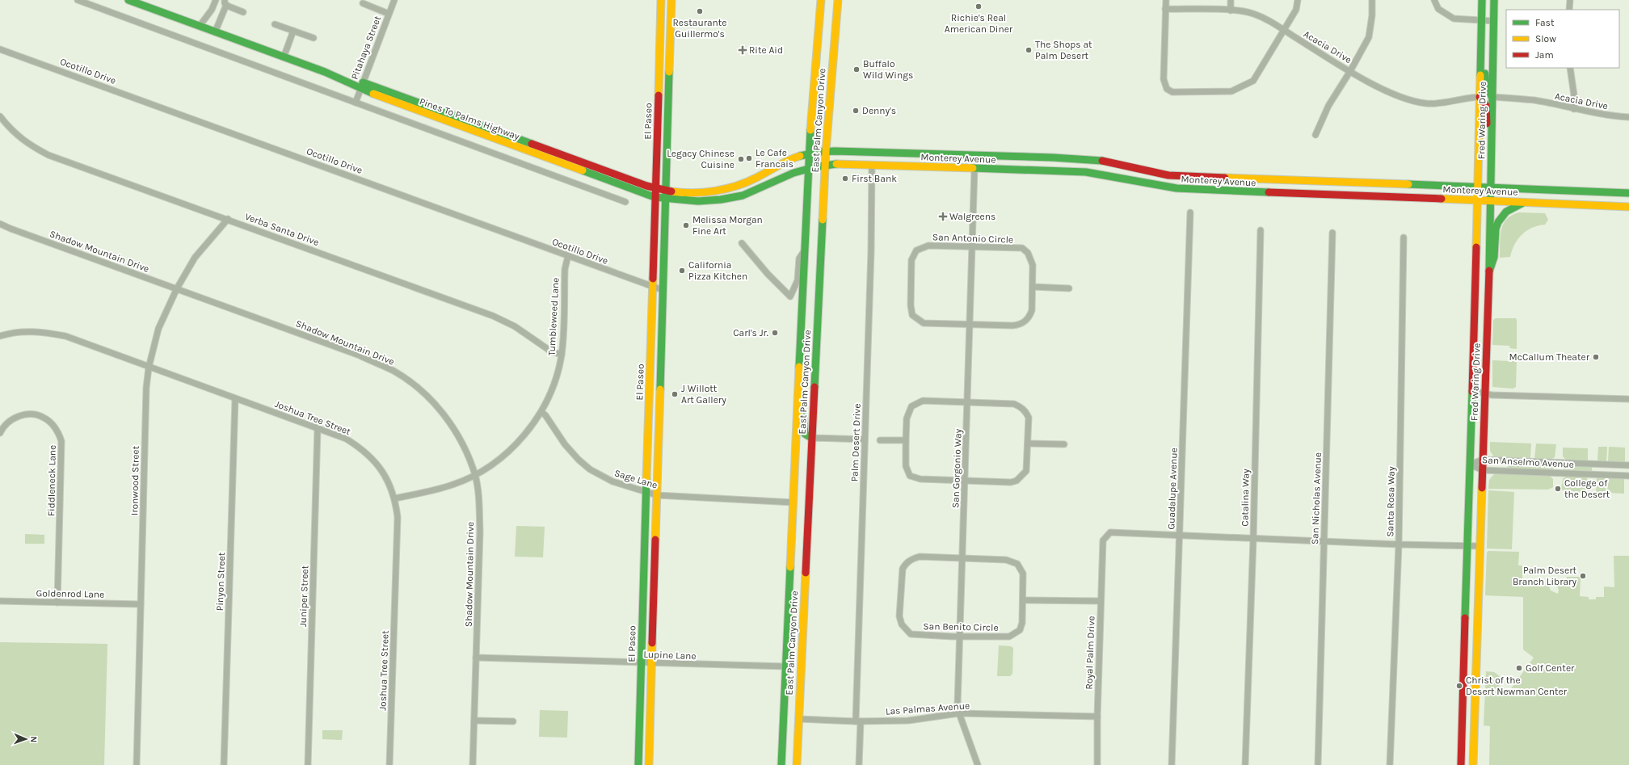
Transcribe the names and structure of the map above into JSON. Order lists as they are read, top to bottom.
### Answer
{
  "streets": {
    "main road": [
      "Pines To Palms Highway",
      "East Palm Canyon Drive",
      "Fred Waring Drive",
      "El Paseo",
      "Monterey Avenue"
    ],
    "street": [
      "Acacia Drive",
      "Pitahaya Street",
      "Ocotillo Drive",
      "Verba Santa Drive",
      "San Antonio Circle",
      "Shadow Mountain Drive",
      "Tumbleweed Lane",
      "Joshua Tree Street",
      "Palm Desert Drive",
      "San Anselmo Avenue",
      "San Gorgonio Way",
      "Sage Lane",
      "Fiddleneck Lane",
      "Ironwood Street",
      "Guadalupe Avenue",
      "Catalina Way",
      "San Nicholas Avenue",
      "Santa Rosa Way",
      "Pinyon Street",
      "Goldenrod Lane",
      "Juniper Street",
      "San Benito Circle",
      "Royal Palm Drive",
      "Lupine Lane",
      "Las Palmas Avenue"
    ]
  },
  "crossings": [
    ["Acacia Drive", "Fred Waring Drive"],
    ["Pitahaya Street", "Pines To Palms Highway"],
    ["Ocotillo Drive", "El Paseo"],
    ["Ocotillo Drive", "Tumbleweed Lane"],
    ["Pines To Palms Highway", "East Palm Canyon Drive"],
    ["Pines To Palms Highway", "El Paseo"],
    ["Pines To Palms Highway", "Monterey Avenue"],
    ["East Palm Canyon Drive", "Monterey Avenue"],
    ["East Palm Canyon Drive", "Sage Lane"],
    ["East Palm Canyon Drive", "Lupine Lane"],
    ["East Palm Canyon Drive", "Las Palmas Avenue"],
    ["Fred Waring Drive", "Monterey Avenue"],
    ["Fred Waring Drive", "San Anselmo Avenue"],
    ["El Paseo", "Sage Lane"],
    ["El Paseo", "Lupine Lane"],
    ["Monterey Avenue", "Palm Desert Drive"],
    ["Monterey Avenue", "San Gorgonio Way"],
    ["Verba Santa Drive", "Tumbleweed Lane"],
    ["Verba Santa Drive", "Ironwood Street"],
    ["San Antonio Circle", "San Gorgonio Way"],
    ["Shadow Mountain Drive", "Tumbleweed Lane"],
    ["Shadow Mountain Drive", "Ironwood Street"],
    ["Shadow Mountain Drive", "Lupine Lane"],
    ["Tumbleweed Lane", "Joshua Tree Street"],
    ["Tumbleweed Lane", "Sage Lane"],
    ["Joshua Tree Street", "Ironwood Street"],
    ["Joshua Tree Street", "Pinyon Street"],
    ["Joshua Tree Street", "Juniper Street"],
    ["Palm Desert Drive", "Las Palmas Avenue"],
    ["San Gorgonio Way", "San Benito Circle"],
    ["San Gorgonio Way", "Las Palmas Avenue"],
    ["Fiddleneck Lane", "Goldenrod Lane"],
    ["Ironwood Street", "Goldenrod Lane"],
    ["Guadalupe Avenue", "Royal Palm Drive"],
    ["Royal Palm Drive", "Las Palmas Avenue"]
  ],
  "places": {
    "other": [
      "Richie's Real American Diner",
      "Restaurante Guillermo's",
      "The Shops at Palm Desert",
      "Buffalo Wild Wings",
      "Denny's",
      "Le Cafe Francais",
      "Legacy Chinese Cuisine",
      "First Bank",
      "Melissa Morgan Fine Art",
      "California Pizza Kitchen",
      "Carl's Jr.",
      "McCallum Theater",
      "J Willott Art Gallery",
      "College of the Desert",
      "Palm Desert Branch Library",
      "Golf Center",
      "Christ of the Desert Newman Center"
    ],
    "health": ["Rite Aid", "Walgreens"]
  },
  "legend": ["Fast", "Slow", "Jam"],
  "north": "right"
}
